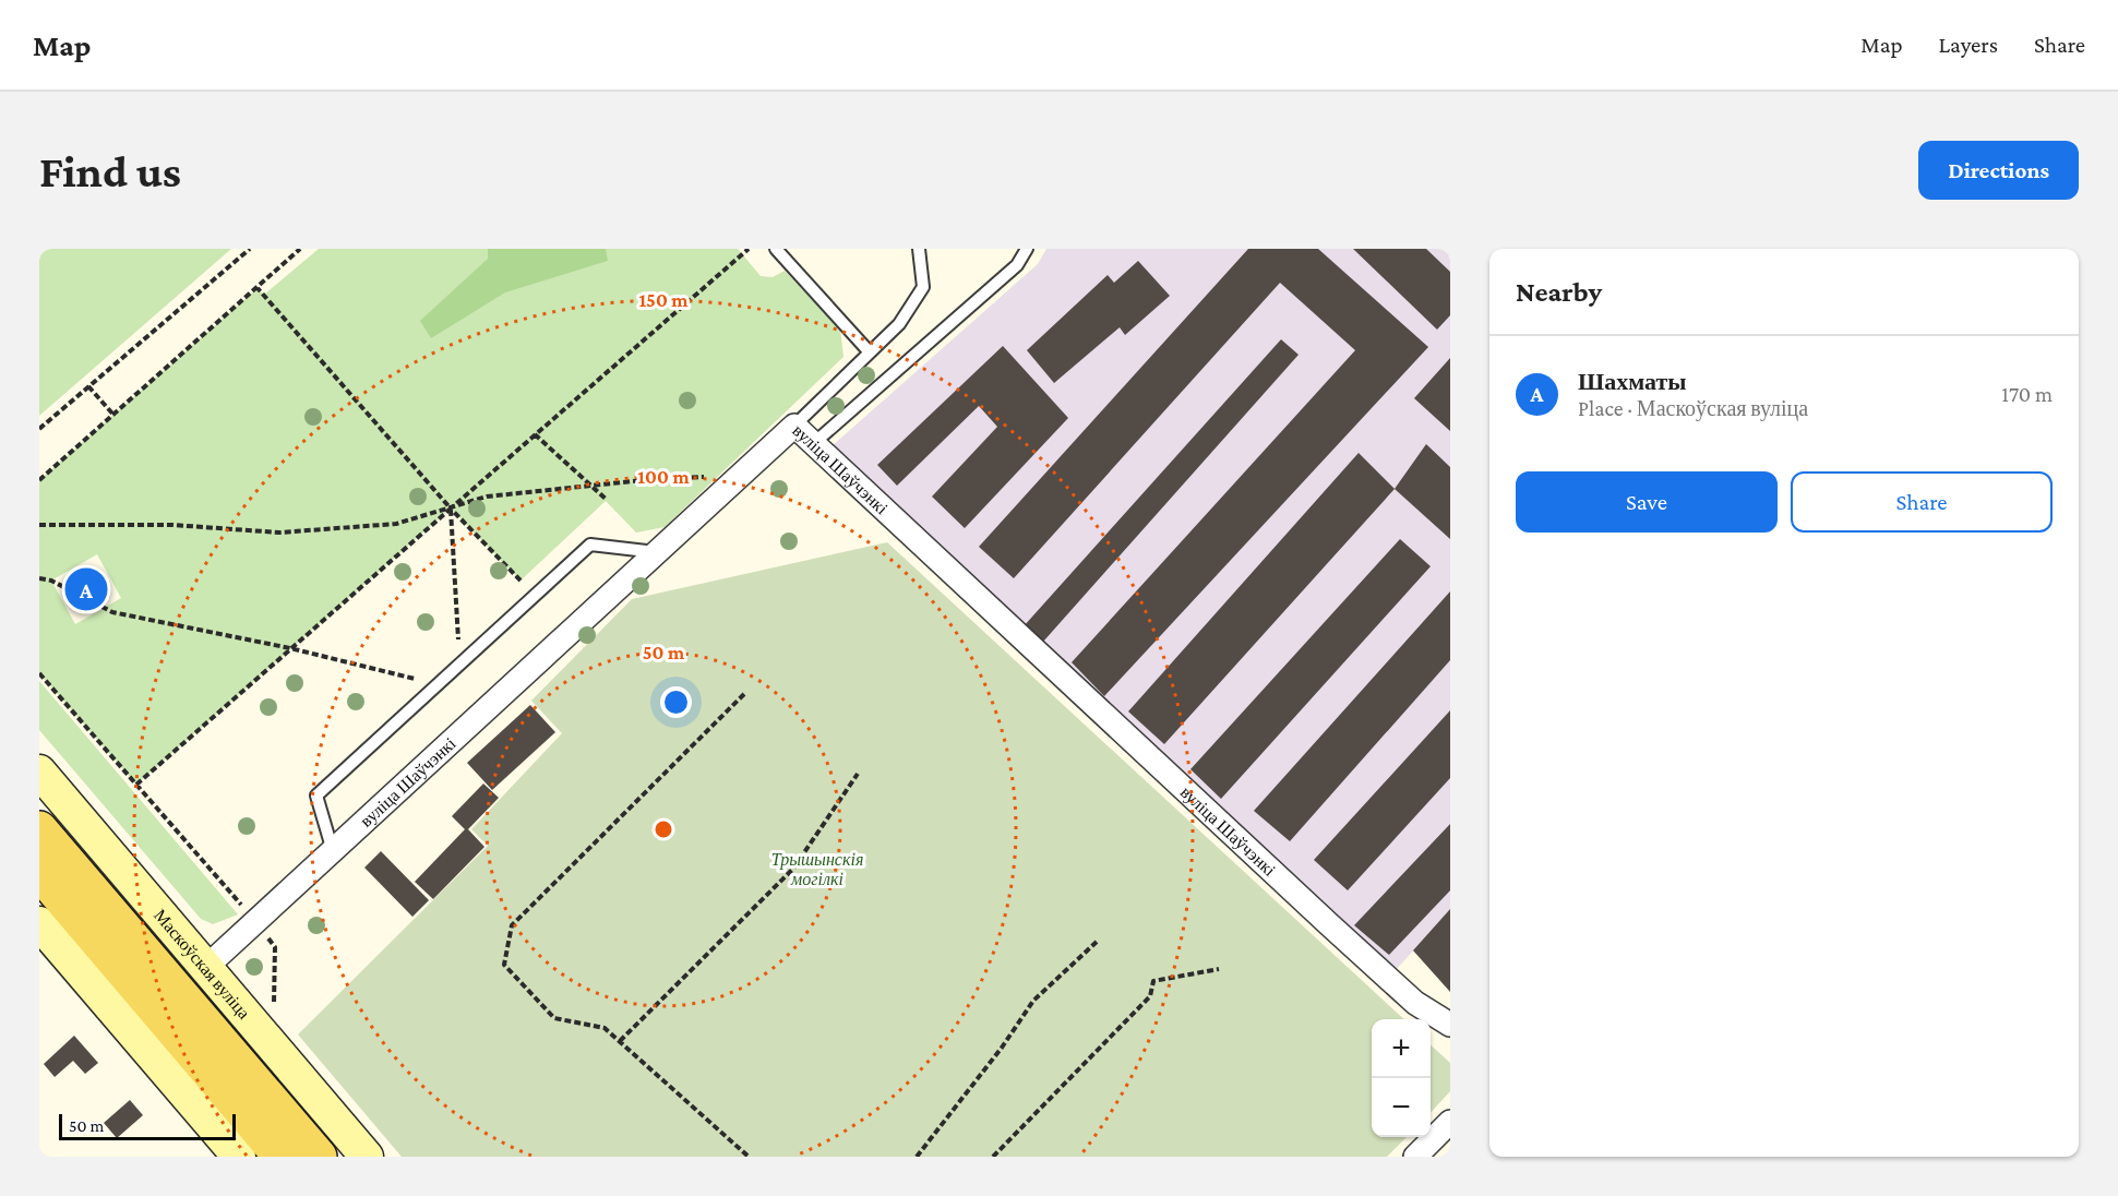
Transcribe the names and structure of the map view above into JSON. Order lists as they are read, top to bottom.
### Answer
{
  "streets": {
    "main road": ["Маскоўская вуліца"],
    "street": ["вуліца Шаўчэнкі"]
  },
  "crossings": [
    ["вуліца Шаўчэнкі", "Маскоўская вуліца"]
  ],
  "parks": ["Трышынскія могілкі"],
  "scale_bar": "50 m",
  "page": {
    "header": "Map",
    "nav": ["Map", "Layers", "Share"],
    "buttons": [
      "Directions",
      ["Save", "Share"]
    ],
    "title": "Find us",
    "heading": "Nearby",
    "list": [
      {
        "mark": "A",
        "name": "Шахматы",
        "note": "Place · Маскоўская вуліца",
        "value": "170 m"
      }
    ],
    "pins": "A",
    "map_buttons": ["+", "−"],
    "scale": "50 m"
  },
  "rings": ["150 m", "100 m", "50 m"]
}
